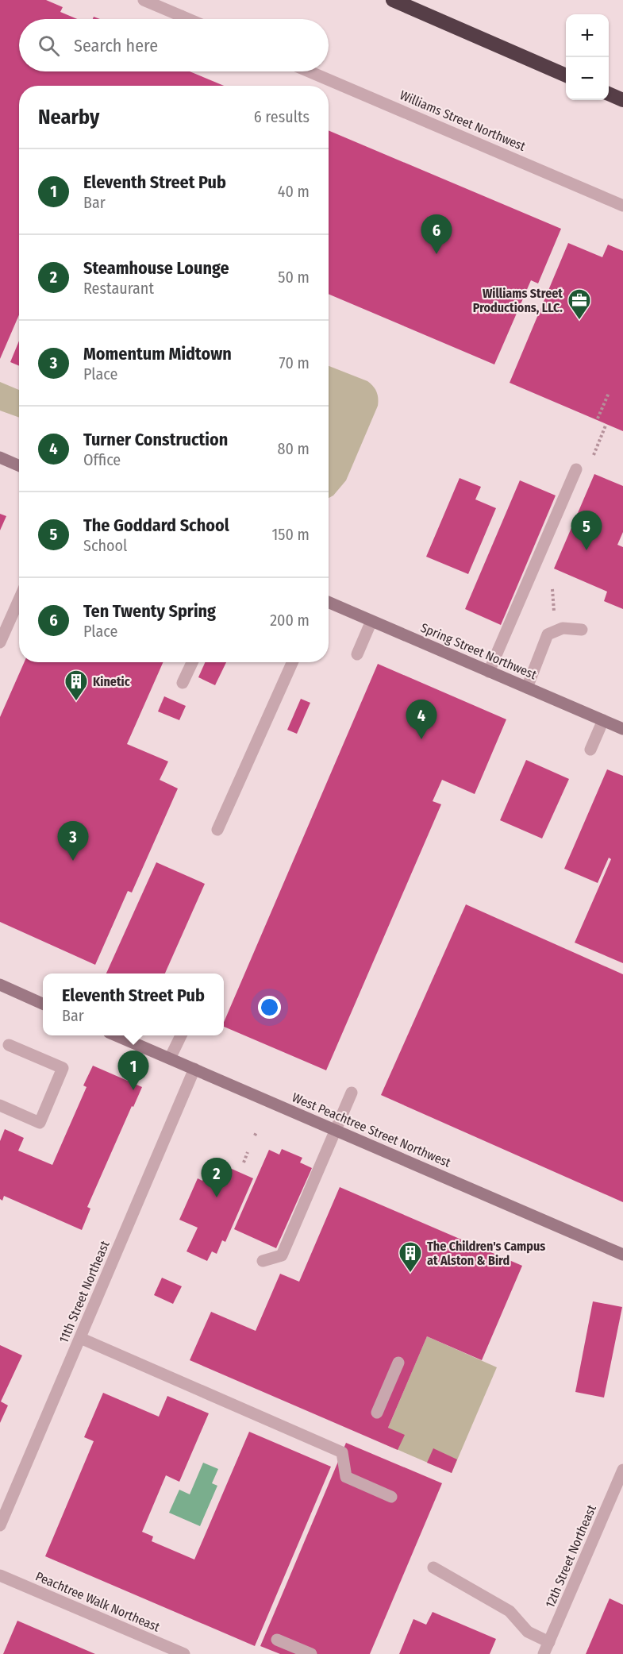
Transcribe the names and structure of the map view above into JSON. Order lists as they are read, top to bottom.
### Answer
{
  "streets": {
    "main road": ["Spring Street Northwest", "West Peachtree Street Northwest"],
    "street": [
      "Williams Street Northwest",
      "11th Street Northeast",
      "12th Street Northeast",
      "Peachtree Walk Northeast"
    ]
  },
  "crossings": [
    ["West Peachtree Street Northwest", "11th Street Northeast"]
  ],
  "places": {
    "office": ["Williams Street Productions, LLC."],
    "building": ["Kinetic", "The Children's Campus at Alston & Bird"]
  },
  "page": {
    "map_buttons": ["+", "−"],
    "search": "Search here",
    "heading": ["Nearby", "6 results"],
    "list": [
      {
        "mark": "1",
        "name": "Eleventh Street Pub",
        "note": "Bar",
        "value": "40 m"
      },
      {
        "mark": "2",
        "name": "Steamhouse Lounge",
        "note": "Restaurant",
        "value": "50 m"
      },
      {
        "mark": "3",
        "name": "Momentum Midtown",
        "note": "Place",
        "value": "70 m"
      },
      {
        "mark": "4",
        "name": "Turner Construction",
        "note": "Office",
        "value": "80 m"
      },
      {
        "mark": "5",
        "name": "The Goddard School",
        "note": "School",
        "value": "150 m"
      },
      {
        "mark": "6",
        "name": "Ten Twenty Spring",
        "note": "Place",
        "value": "200 m"
      }
    ],
    "pins": [
      "6",
      "5",
      "4",
      "3",
      "1",
      "2"
    ],
    "popup": ["Eleventh Street Pub", "Bar"]
  }
}
